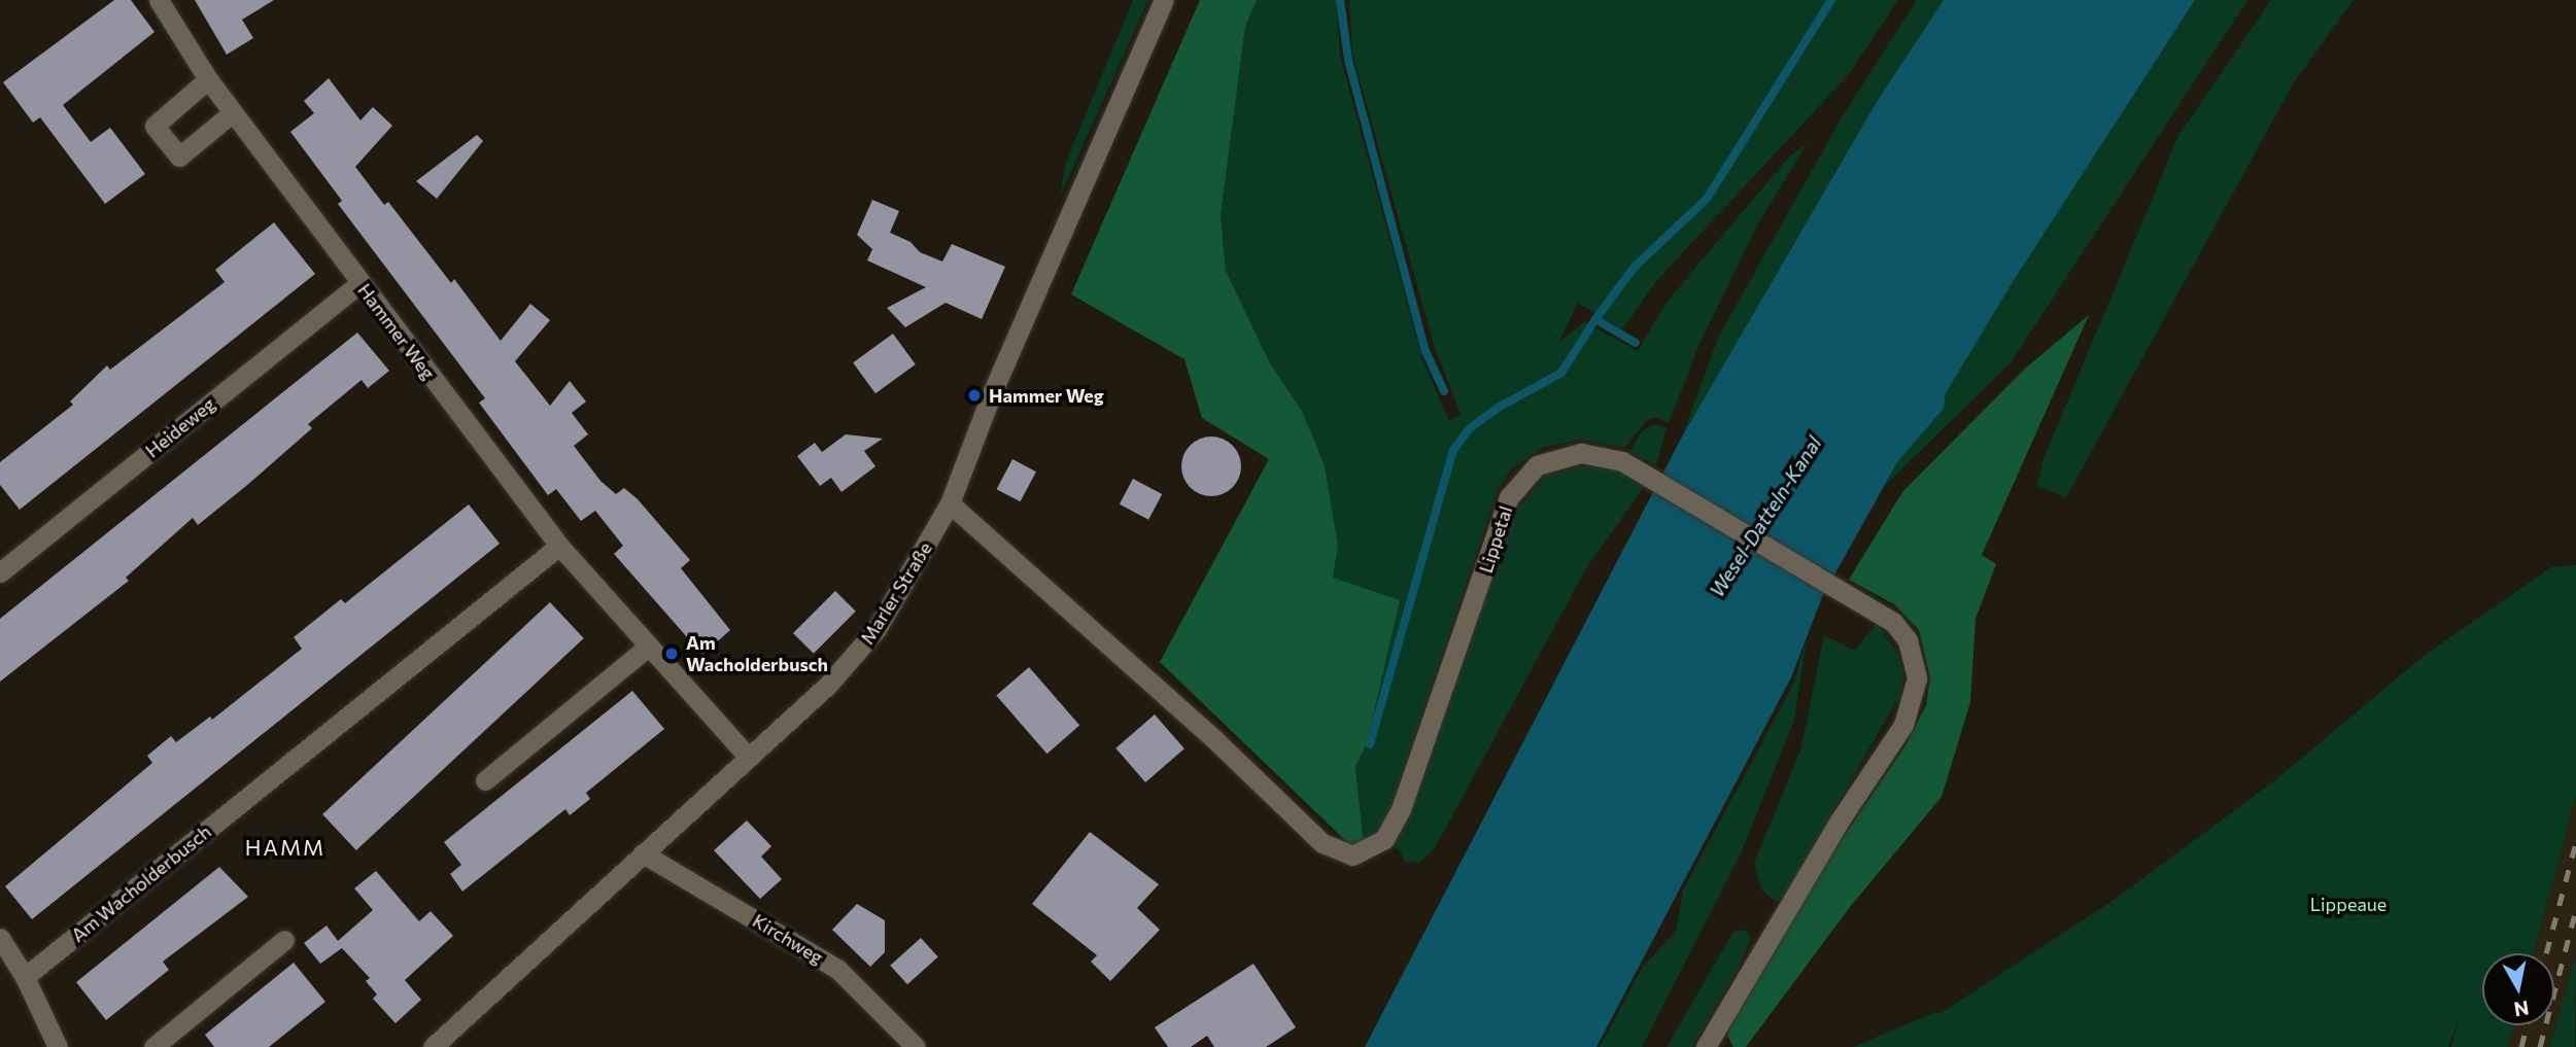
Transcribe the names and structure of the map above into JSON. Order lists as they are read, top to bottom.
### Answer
{
  "streets": {
    "street": [
      "Hammer Weg",
      "Heideweg",
      "Lippetal",
      "Marler Straße",
      "Am Wacholderbusch",
      "Kirchweg"
    ]
  },
  "crossings": [
    ["Hammer Weg", "Heideweg"],
    ["Hammer Weg", "Marler Straße"],
    ["Hammer Weg", "Am Wacholderbusch"],
    ["Lippetal", "Marler Straße"],
    ["Marler Straße", "Kirchweg"]
  ],
  "districts": ["HAMM"],
  "water": ["Wesel-Datteln-Kanal"],
  "parks": ["Lippeaue"],
  "places": ["Hammer Weg", "Am Wacholderbusch"],
  "north": "bottom"
}
